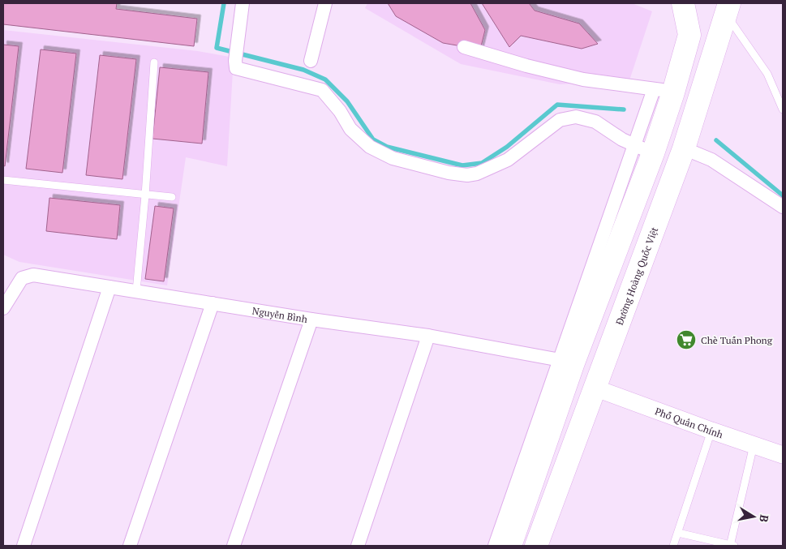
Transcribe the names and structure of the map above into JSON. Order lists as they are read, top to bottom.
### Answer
{
  "streets": {
    "highway": ["Đường Hoàng Quốc Việt"],
    "street": ["Nguyễn Bình", "Phố Quân Chính"]
  },
  "crossings": [
    ["Đường Hoàng Quốc Việt", "Phố Quân Chính"]
  ],
  "places": {
    "supermarket": ["Chè Tuấn Phong"]
  },
  "north": "right"
}
